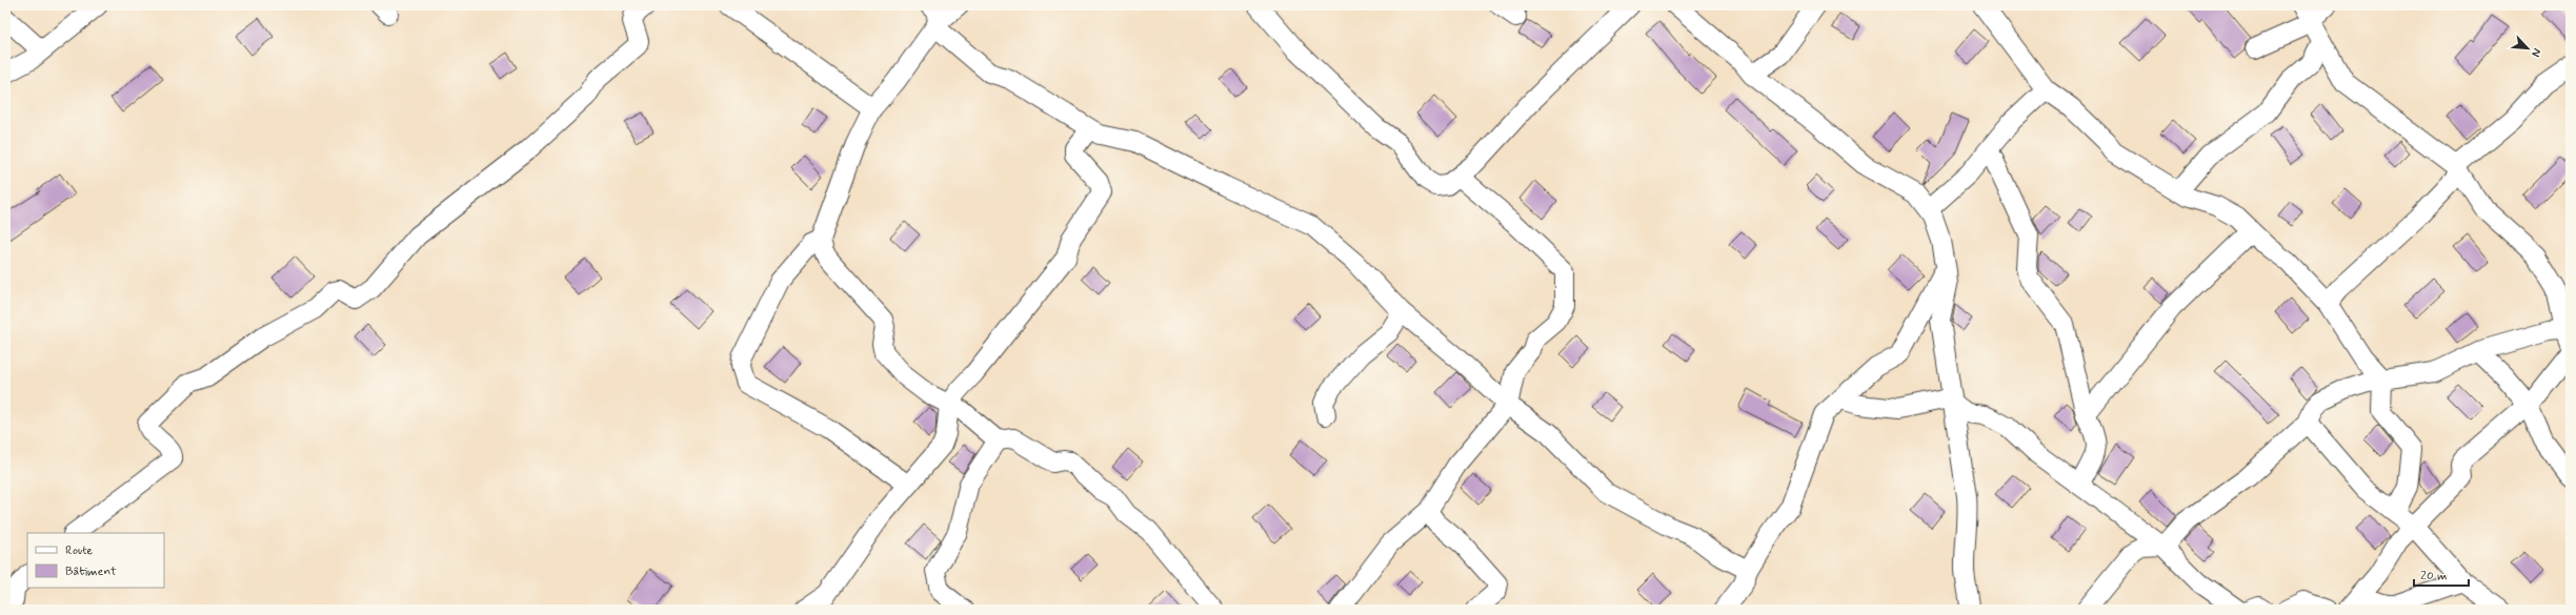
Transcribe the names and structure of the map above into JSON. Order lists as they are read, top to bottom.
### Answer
{
  "legend": ["Route", "Bâtiment"],
  "scale_bar": "20 m",
  "north": "bottom right"
}
